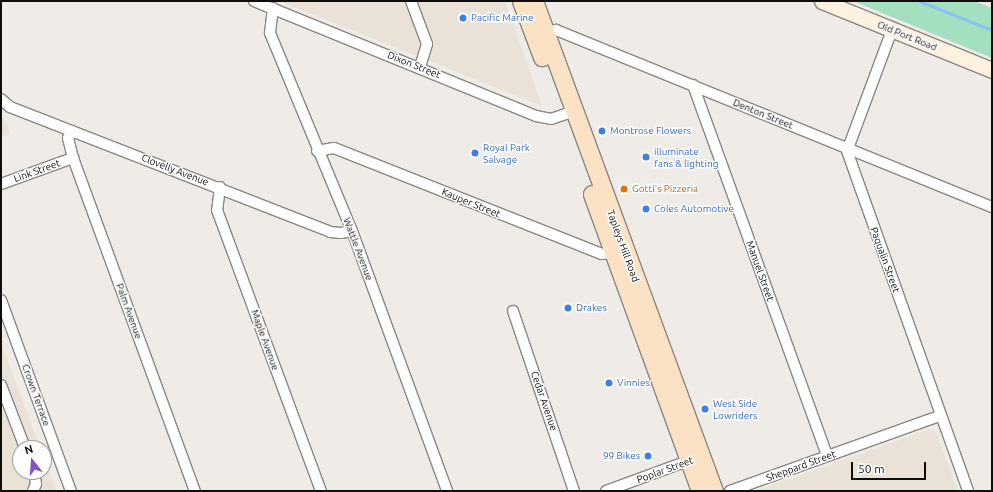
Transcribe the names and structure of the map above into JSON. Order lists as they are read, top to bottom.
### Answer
{
  "streets": {
    "main road": ["Old Port Road", "Tapleys Hill Road"],
    "street": [
      "Dixon Street",
      "Denton Street",
      "Clovelly Avenue",
      "Link Street",
      "Kauper Street",
      "Wattle Avenue",
      "Paqualin Street",
      "Manuel Street",
      "Palm Avenue",
      "Maple Avenue",
      "Crown Terrace",
      "Cedar Avenue",
      "Sheppard Street",
      "Poplar Street"
    ]
  },
  "crossings": [
    ["Dixon Street", "Tapleys Hill Road"],
    ["Dixon Street", "Wattle Avenue"],
    ["Denton Street", "Tapleys Hill Road"],
    ["Denton Street", "Paqualin Street"],
    ["Denton Street", "Manuel Street"],
    ["Clovelly Avenue", "Wattle Avenue"],
    ["Clovelly Avenue", "Palm Avenue"],
    ["Clovelly Avenue", "Maple Avenue"],
    ["Link Street", "Palm Avenue"],
    ["Kauper Street", "Tapleys Hill Road"],
    ["Kauper Street", "Wattle Avenue"],
    ["Tapleys Hill Road", "Poplar Street"],
    ["Paqualin Street", "Sheppard Street"],
    ["Manuel Street", "Sheppard Street"]
  ],
  "places": [
    "Pacific Marine",
    "Montrose Flowers",
    "Royal Park Salvage",
    "illuminate fans & lighting",
    "Gotti's Pizzeria",
    "Coles Automotive",
    "Drakes",
    "Vinnies",
    "West Side Lowriders",
    "99 Bikes"
  ],
  "scale_bar": "50 m",
  "north": "top"
}
